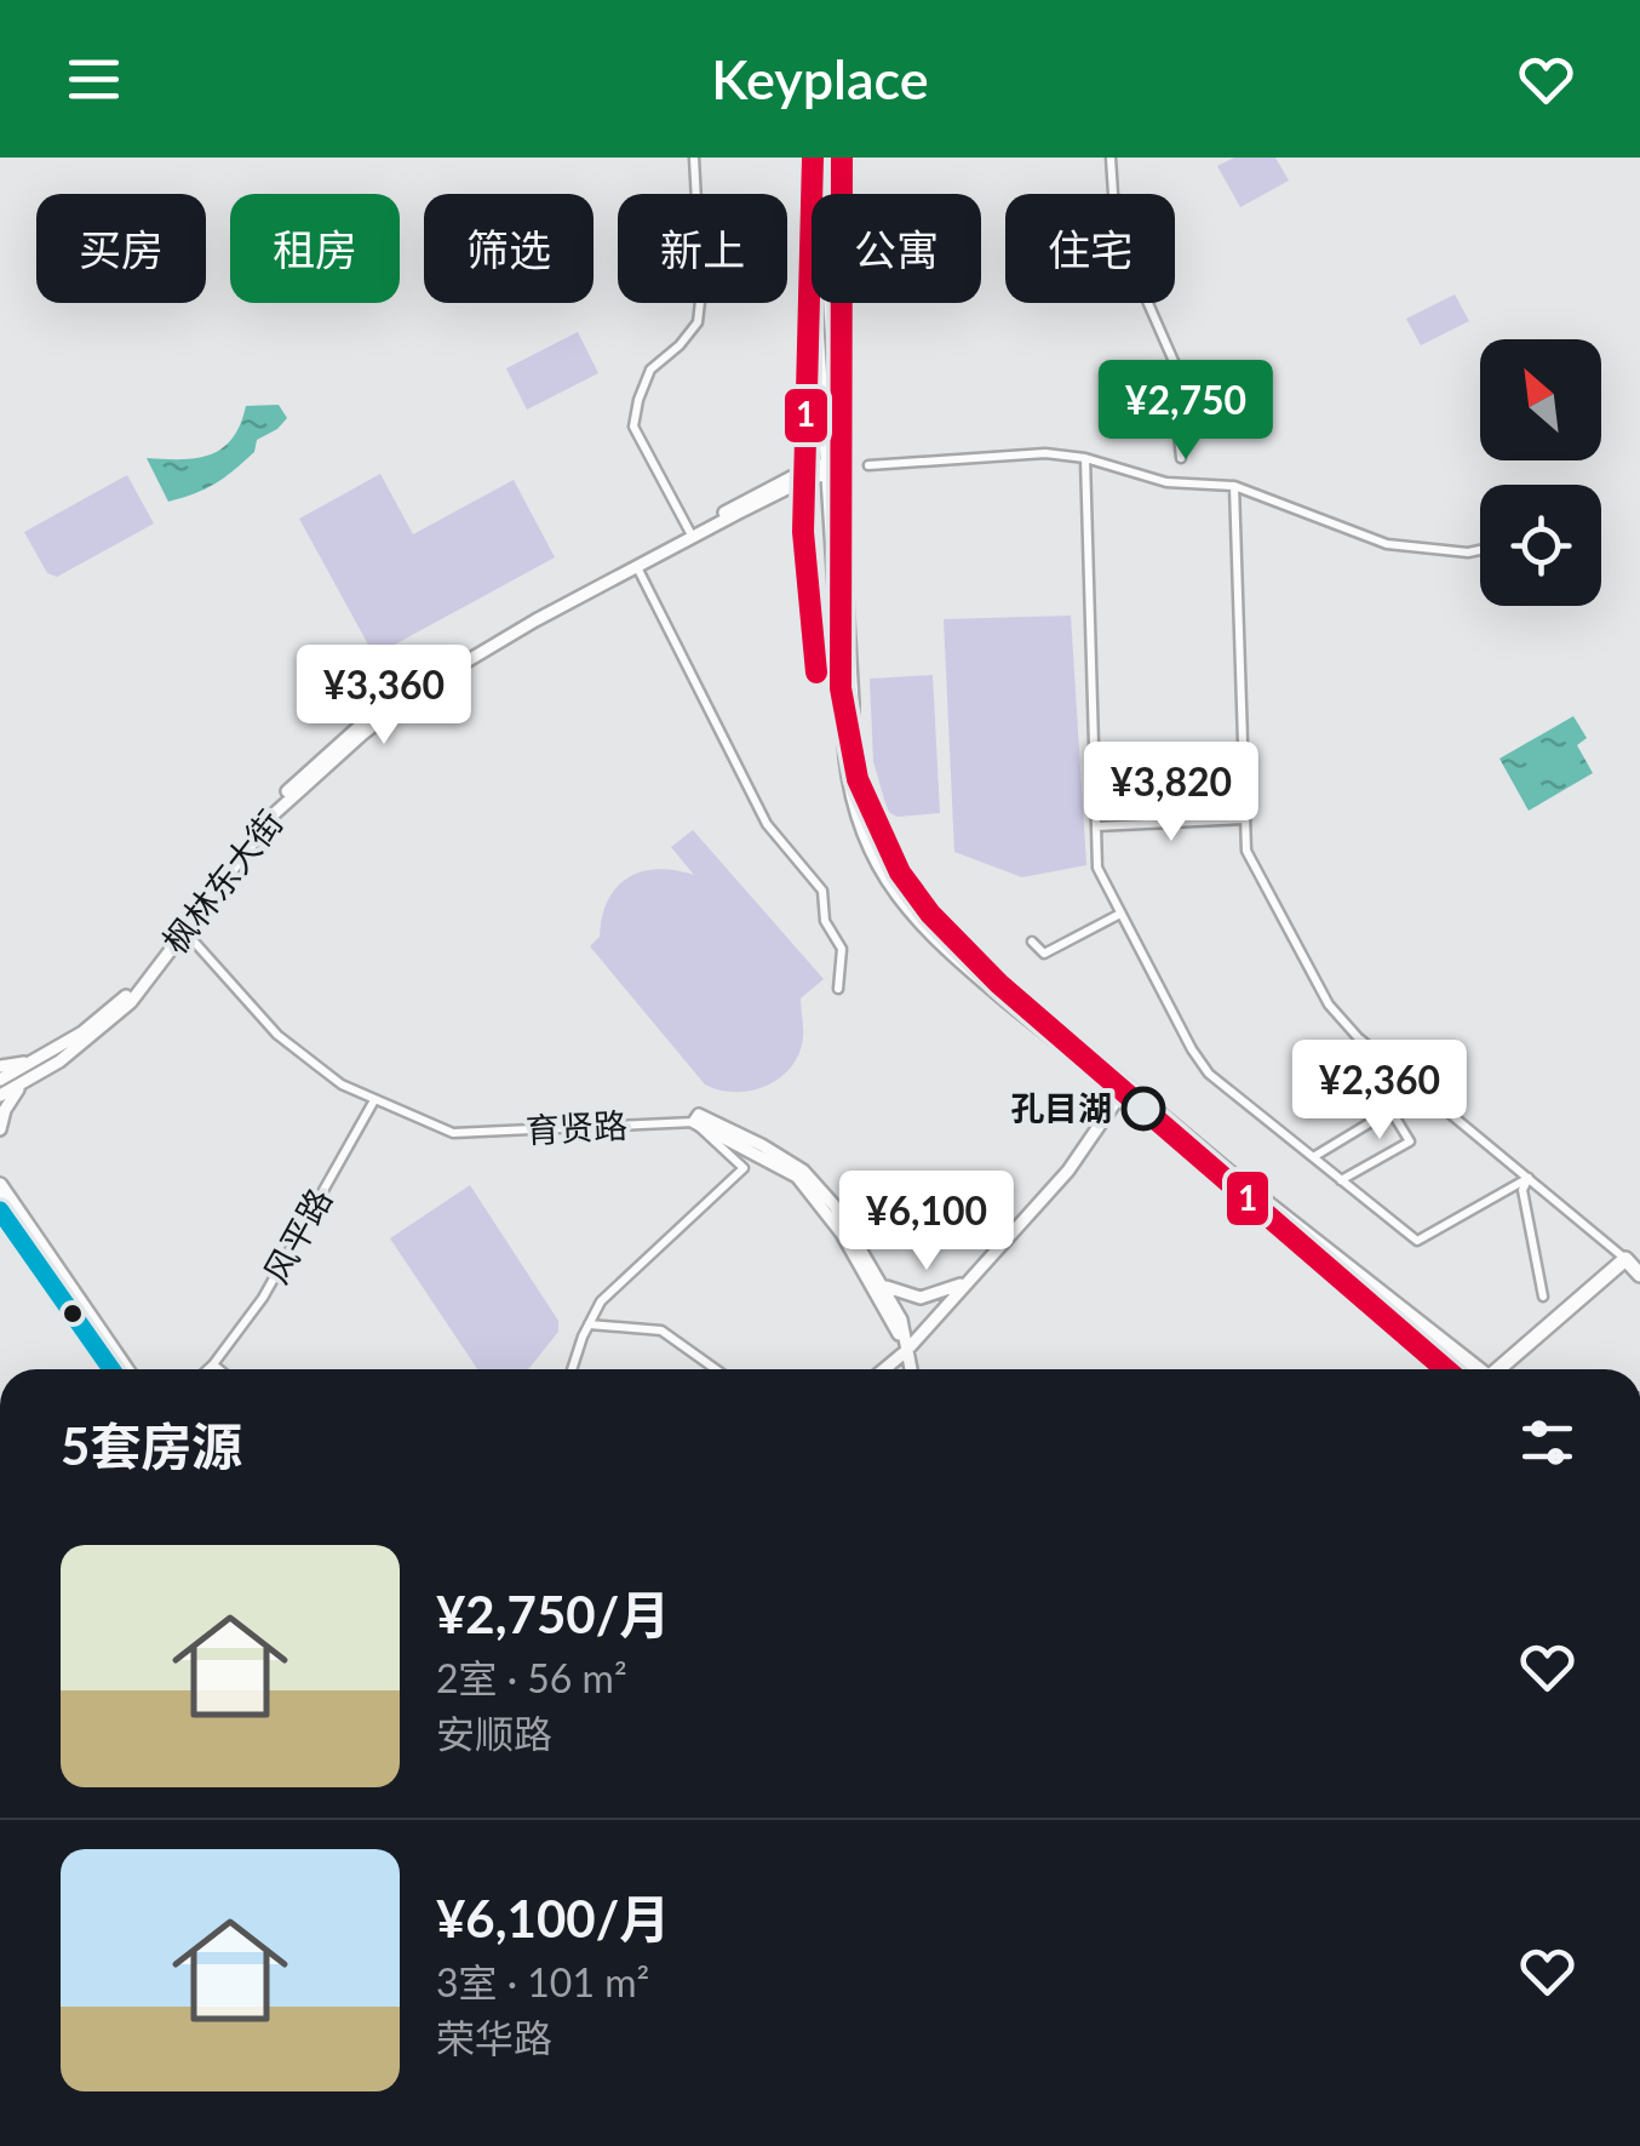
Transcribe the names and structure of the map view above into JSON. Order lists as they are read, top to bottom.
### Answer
{
  "streets": {
    "street": ["枫林东大街", "育贤路", "风平路"]
  },
  "crossings": [
    ["枫林东大街", "育贤路"],
    ["育贤路", "风平路"]
  ],
  "places": ["孔目湖"],
  "lines": ["transit line 1"],
  "north": "top left",
  "page": {
    "header": "Keyplace",
    "chip": [
      "买房",
      "租房",
      "筛选",
      "新上",
      "公寓",
      "住宅"
    ],
    "price": [
      "¥2,750",
      "¥3,360",
      "¥3,820",
      "¥2,360",
      "¥6,100"
    ],
    "heading": "5套房源",
    "list": [
      {
        "name": "¥2,750/月",
        "note": "2室 · 56 m² · 安顺路"
      },
      {
        "name": "¥6,100/月",
        "note": "3室 · 101 m² · 荣华路"
      }
    ]
  }
}
